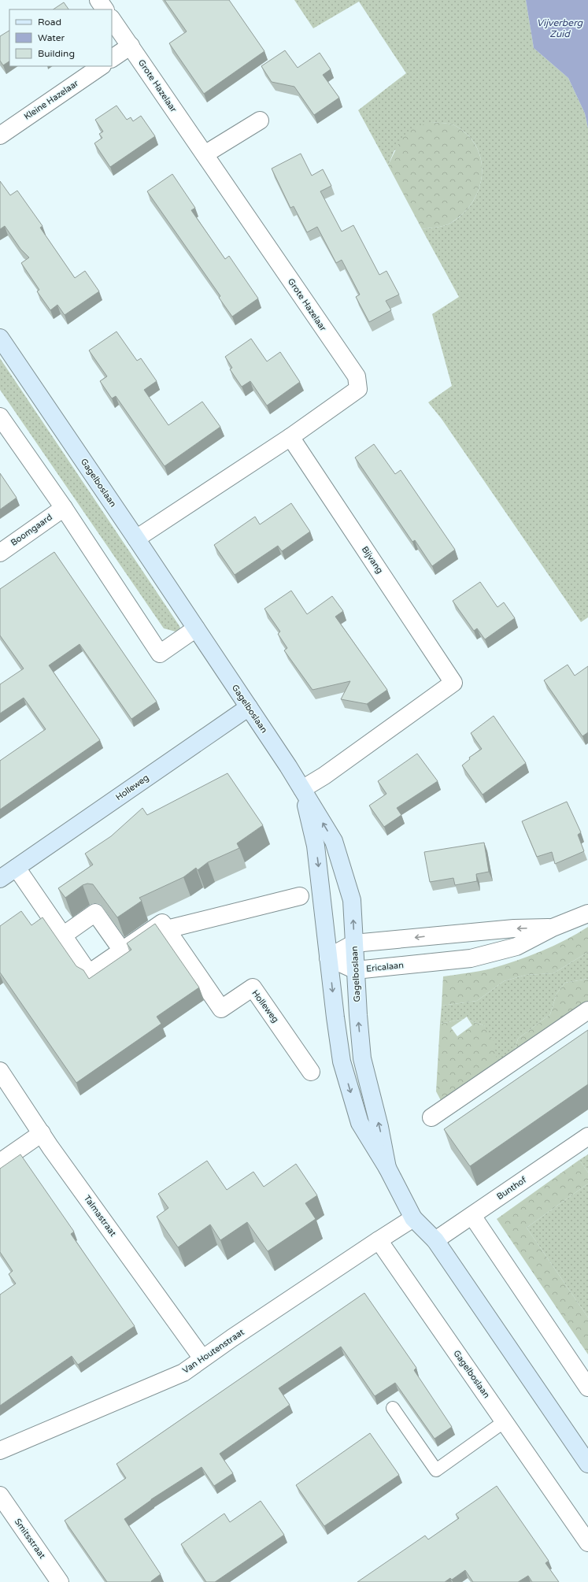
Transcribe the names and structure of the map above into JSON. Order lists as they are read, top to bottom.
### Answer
{
  "streets": {
    "street": [
      "Grote Hazelaar",
      "Kleine Hazelaar",
      "Gagelboslaan",
      "Boomgaard",
      "Bijvang",
      "Holleweg",
      "Ericalaan",
      "Bunthof",
      "Talmastraat",
      "Van Houtenstraat",
      "Smitsstraat"
    ]
  },
  "crossings": [
    ["Grote Hazelaar", "Bijvang"],
    ["Gagelboslaan", "Bijvang"],
    ["Gagelboslaan", "Holleweg"],
    ["Gagelboslaan", "Ericalaan"],
    ["Gagelboslaan", "Bunthof"],
    ["Gagelboslaan", "Van Houtenstraat"],
    ["Talmastraat", "Van Houtenstraat"]
  ],
  "water": ["Vijverberg Zuid"],
  "legend": ["Road", "Water", "Building"]
}
